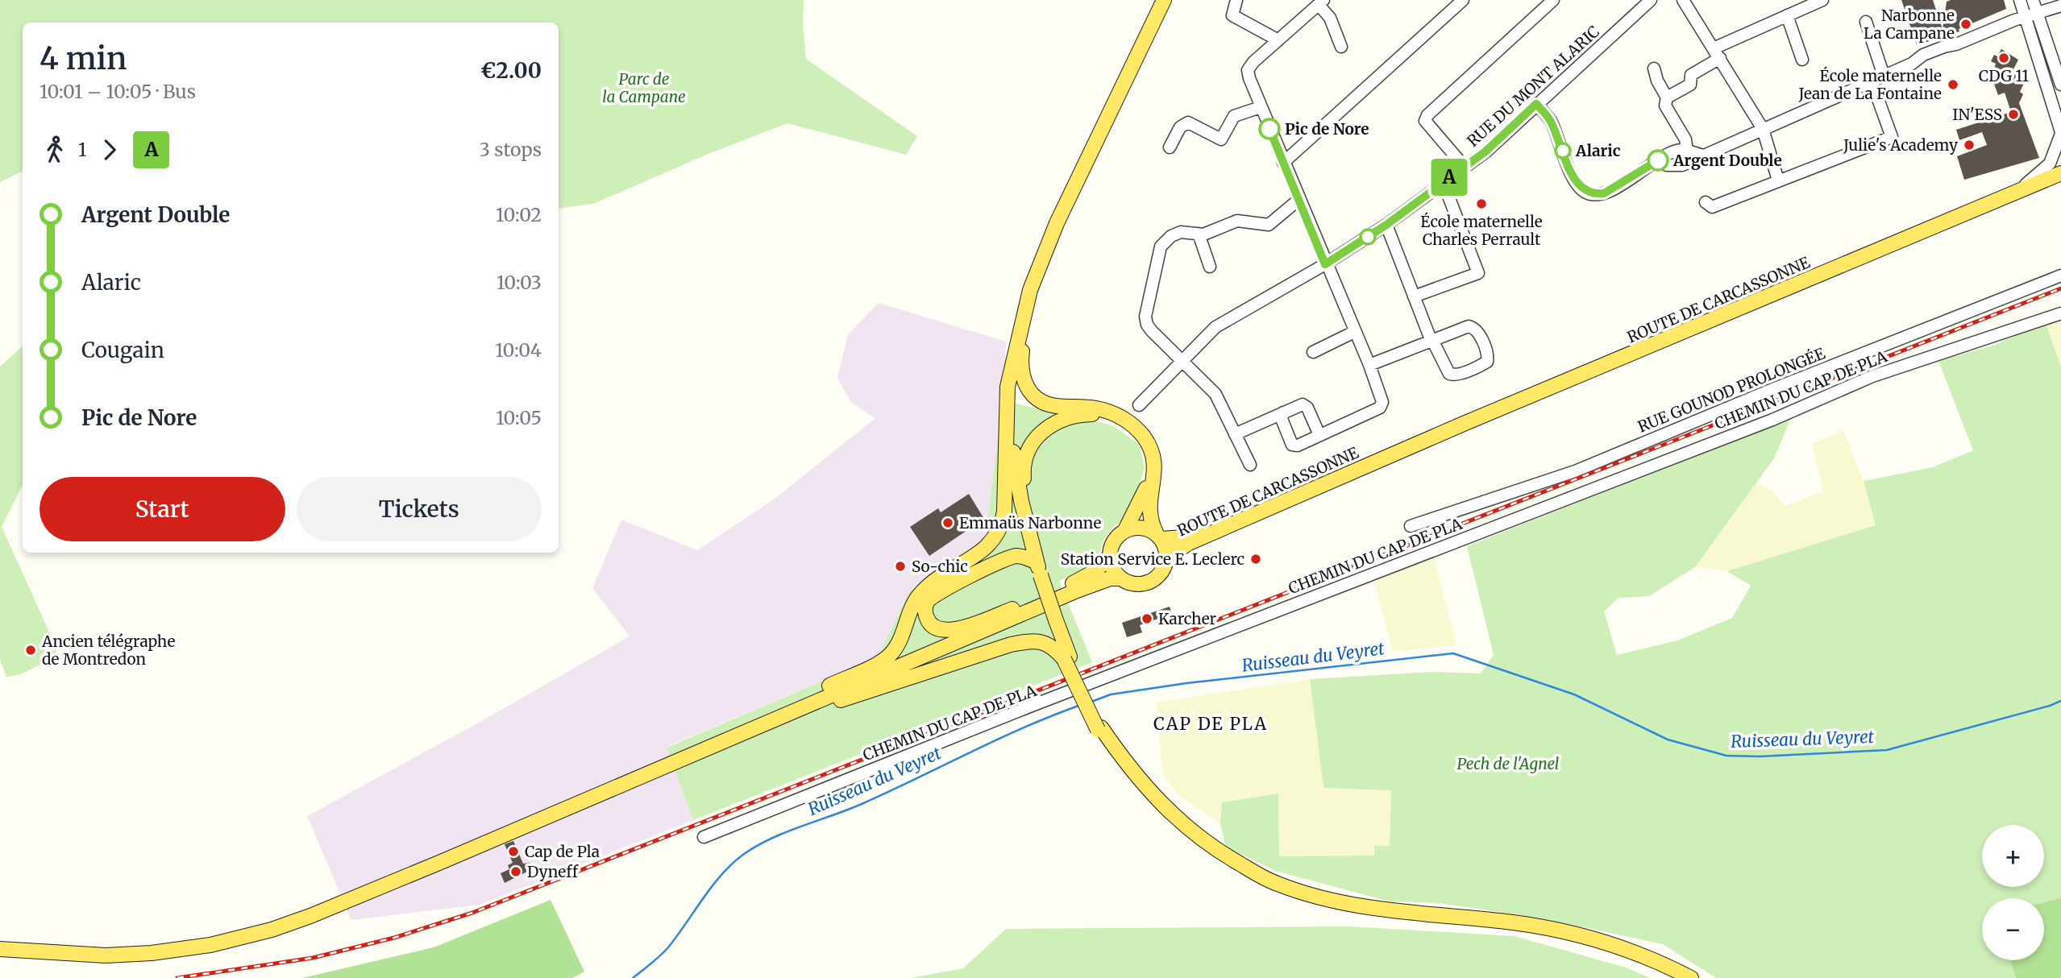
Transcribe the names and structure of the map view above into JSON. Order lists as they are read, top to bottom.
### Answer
{
  "streets": {
    "main road": ["ROUTE DE CARCASSONNE"],
    "street": ["RUE DU MONT ALARIC", "RUE GOUNOD PROLONGÉE", "CHEMIN DU CAP DE PLA"]
  },
  "districts": ["CAP DE PLA"],
  "water": ["Ruisseau du Veyret"],
  "parks": ["Parc de la Campane", "Pech de l'Agnel"],
  "places": [
    "Narbonne La Campane",
    "CDG 11",
    "École maternelle Jean de La Fontaine",
    "IN'ESS",
    "Pic de Nore",
    "Julie's Academy",
    "Alaric",
    "Argent Double",
    "École maternelle Charles Perrault",
    "Emmaüs Narbonne",
    "Station Service E. Leclerc",
    "So-chic",
    "Karcher",
    "Ancien télégraphe de Montredon",
    "Cap de Pla",
    "Dyneff"
  ],
  "lines": ["bus line A"],
  "page": {
    "on_map": "A",
    "heading": ["4 min", "10:01 – 10:05 · Bus", "€2.00"],
    "legs": ["1", "A", "3 stops"],
    "list": [
      {
        "name": "Argent Double",
        "value": "10:02"
      },
      {
        "name": "Alaric",
        "value": "10:03"
      },
      {
        "name": "Cougain",
        "value": "10:04"
      },
      {
        "name": "Pic de Nore",
        "value": "10:05"
      }
    ],
    "buttons": ["Start", "Tickets"],
    "map_buttons": ["+", "−"]
  }
}
